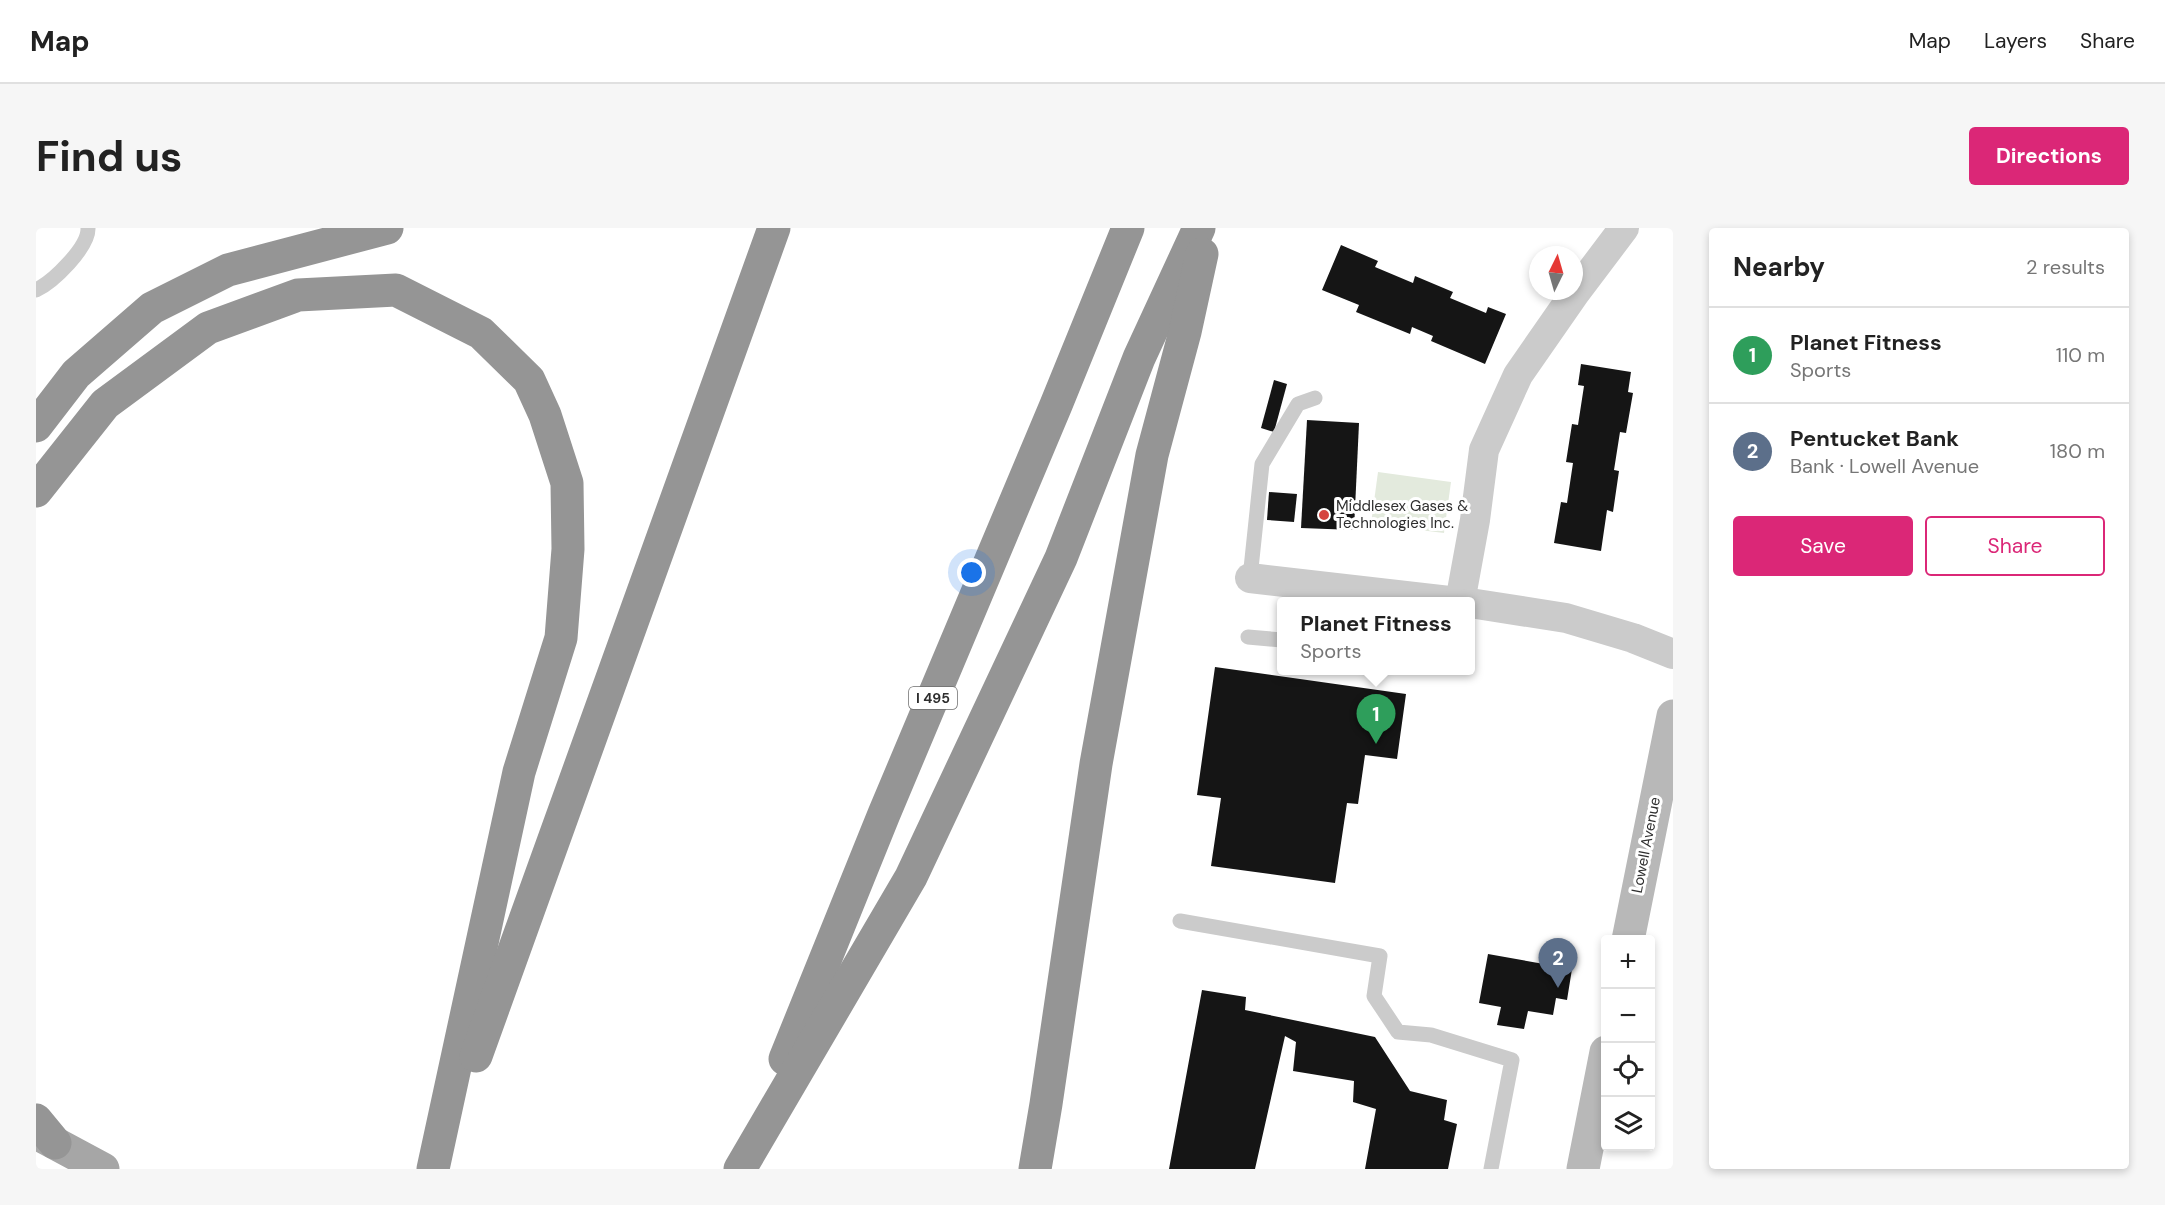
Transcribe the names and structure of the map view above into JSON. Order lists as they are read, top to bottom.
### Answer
{
  "streets": {
    "highway": ["I 495"],
    "main road": ["Lowell Avenue"]
  },
  "places": ["Middlesex Gases & Technologies Inc."],
  "north": "top",
  "page": {
    "header": "Map",
    "nav": ["Map", "Layers", "Share"],
    "buttons": [
      "Directions",
      ["Save", "Share"]
    ],
    "title": "Find us",
    "heading": ["Nearby", "2 results"],
    "list": [
      {
        "mark": "1",
        "name": "Planet Fitness",
        "note": "Sports",
        "value": "110 m"
      },
      {
        "mark": "2",
        "name": "Pentucket Bank",
        "note": "Bank · Lowell Avenue",
        "value": "180 m"
      }
    ],
    "popup": ["Planet Fitness", "Sports"],
    "pins": ["1", "2"],
    "map_buttons": ["+", "−"]
  }
}
